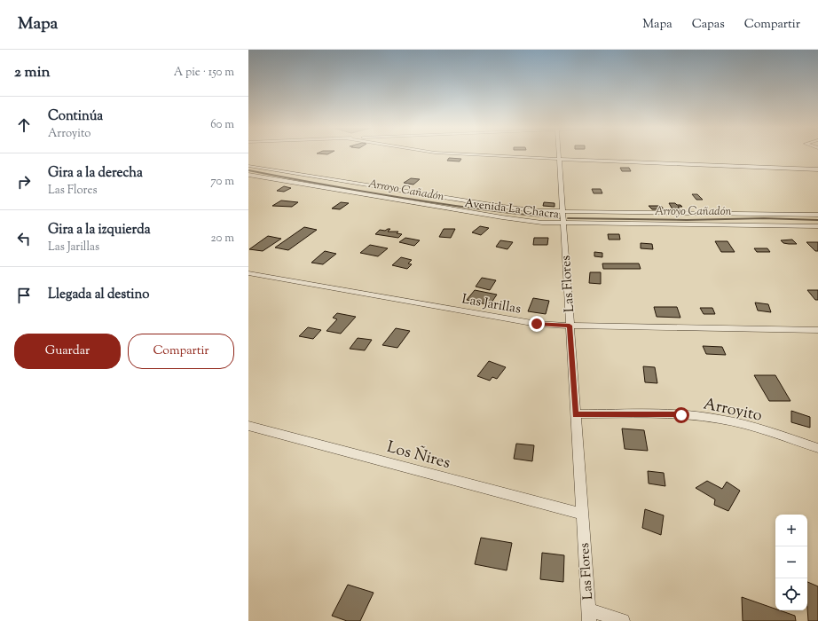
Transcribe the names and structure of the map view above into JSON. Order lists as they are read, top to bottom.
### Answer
{
  "streets": {
    "street": [
      "Avenida La Chacra",
      "Las Flores",
      "Las Jarillas",
      "Arroyito",
      "Los Ñires"
    ]
  },
  "crossings": [
    ["Avenida La Chacra", "Las Flores"],
    ["Las Flores", "Las Jarillas"],
    ["Las Flores", "Arroyito"],
    ["Las Flores", "Los Ñires"]
  ],
  "water": ["Arroyo Cañadón"],
  "page": {
    "header": "Mapa",
    "nav": ["Mapa", "Capas", "Compartir"],
    "heading": ["2 min", "A pie · 150 m"],
    "list": [
      ["Continúa", "Arroyito", "60 m"],
      ["Gira a la derecha", "Las Flores", "70 m"],
      ["Gira a la izquierda", "Las Jarillas", "20 m"],
      "Llegada al destino"
    ],
    "buttons": ["Guardar", "Compartir"],
    "map_buttons": ["+", "−"]
  }
}
